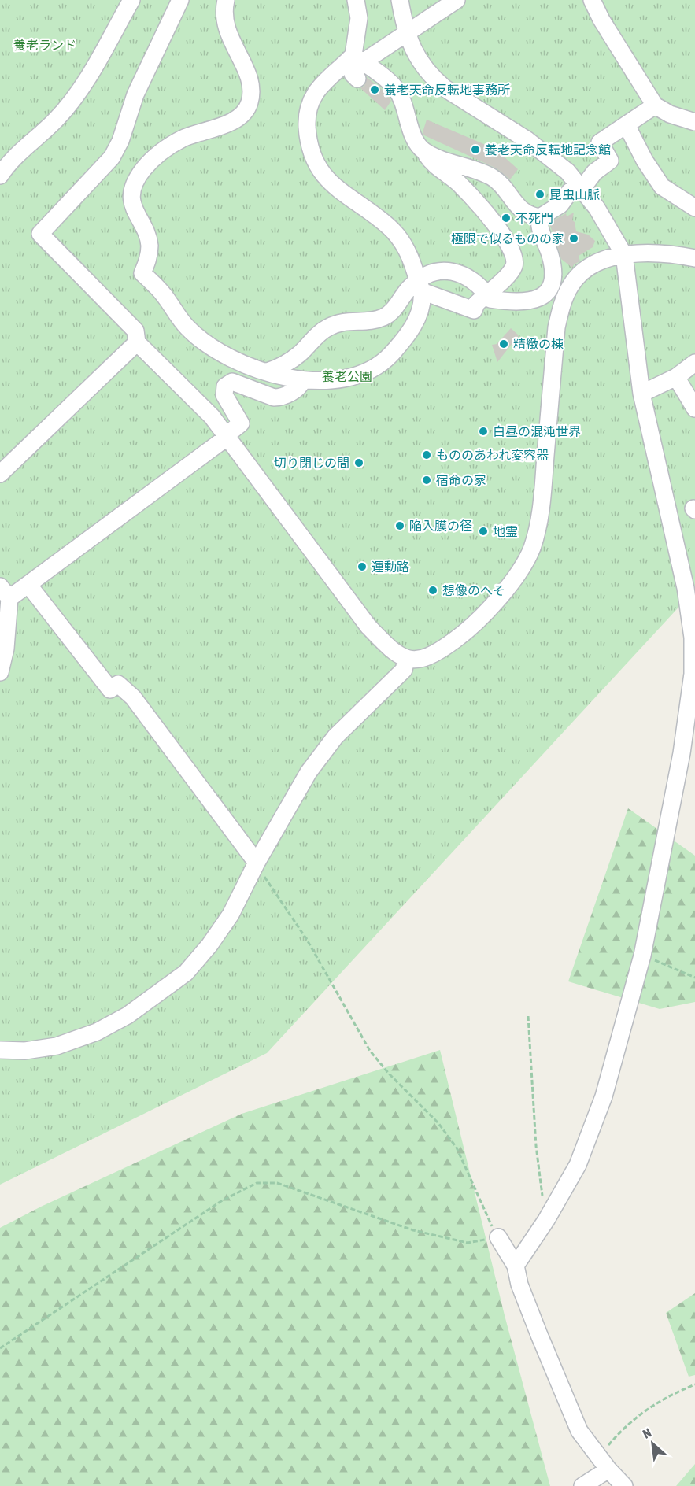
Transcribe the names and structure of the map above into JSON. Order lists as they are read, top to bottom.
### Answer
{
  "parks": ["養老ランド", "養老公園"],
  "places": [
    "養老天命反転地事務所",
    "養老天命反転地記念館",
    "昆虫山脈",
    "不死門",
    "極限で似るものの家",
    "精緻の棟",
    "白昼の混沌世界",
    "もののあわれ変容器",
    "切り閉じの間",
    "宿命の家",
    "陥入膜の径",
    "地霊",
    "運動路",
    "想像のへそ"
  ],
  "north": "top left"
}
